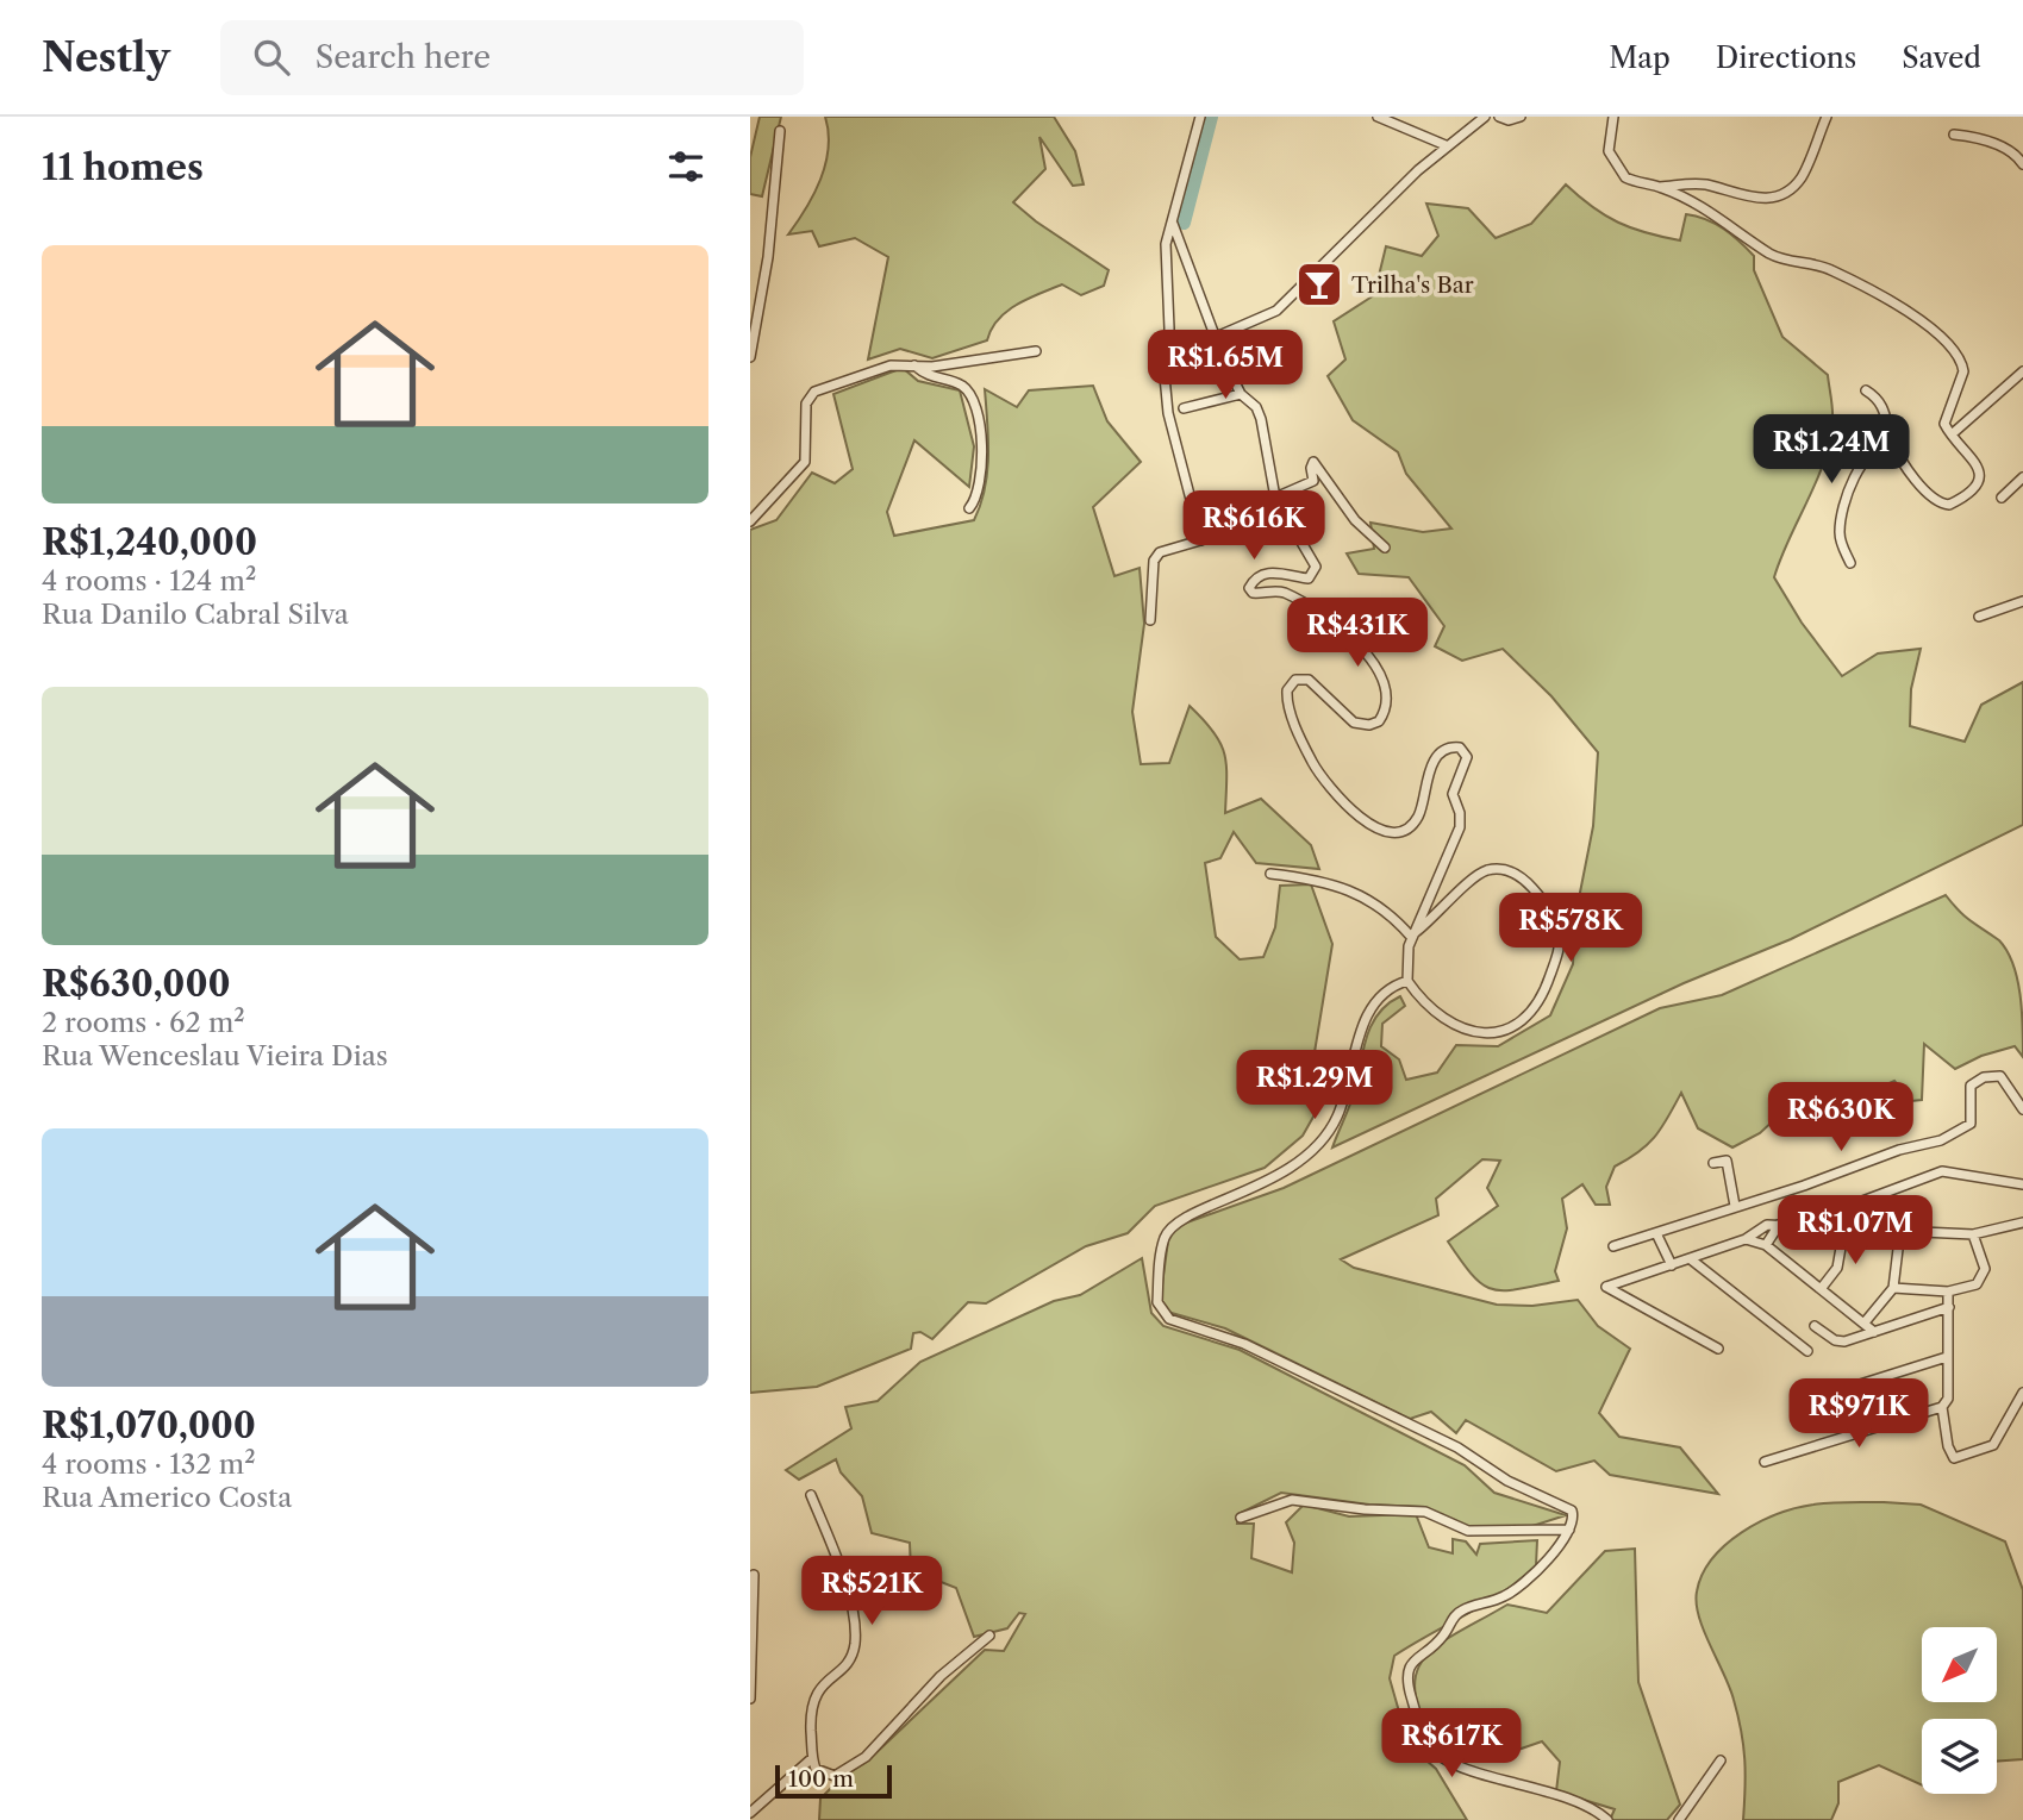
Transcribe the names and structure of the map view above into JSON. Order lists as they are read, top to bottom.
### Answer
{
  "places": {
    "bar": ["Trilha's Bar"]
  },
  "scale_bar": "100 m",
  "north": "bottom left",
  "page": {
    "header": "Nestly",
    "search": "Search here",
    "nav": ["Map", "Directions", "Saved"],
    "heading": "11 homes",
    "list": [
      {
        "name": "R$1,240,000",
        "note": "4 rooms · 124 m² · Rua Danilo Cabral Silva"
      },
      {
        "name": "R$630,000",
        "note": "2 rooms · 62 m² · Rua Wenceslau Vieira Dias"
      },
      {
        "name": "R$1,070,000",
        "note": "4 rooms · 132 m² · Rua Americo Costa"
      }
    ],
    "price": [
      "R$1.65M",
      "R$1.24M",
      "R$616K",
      "R$431K",
      "R$578K",
      "R$1.29M",
      "R$630K",
      "R$1.07M",
      "R$971K",
      "R$521K",
      "R$617K"
    ],
    "scale": "100 m"
  }
}
